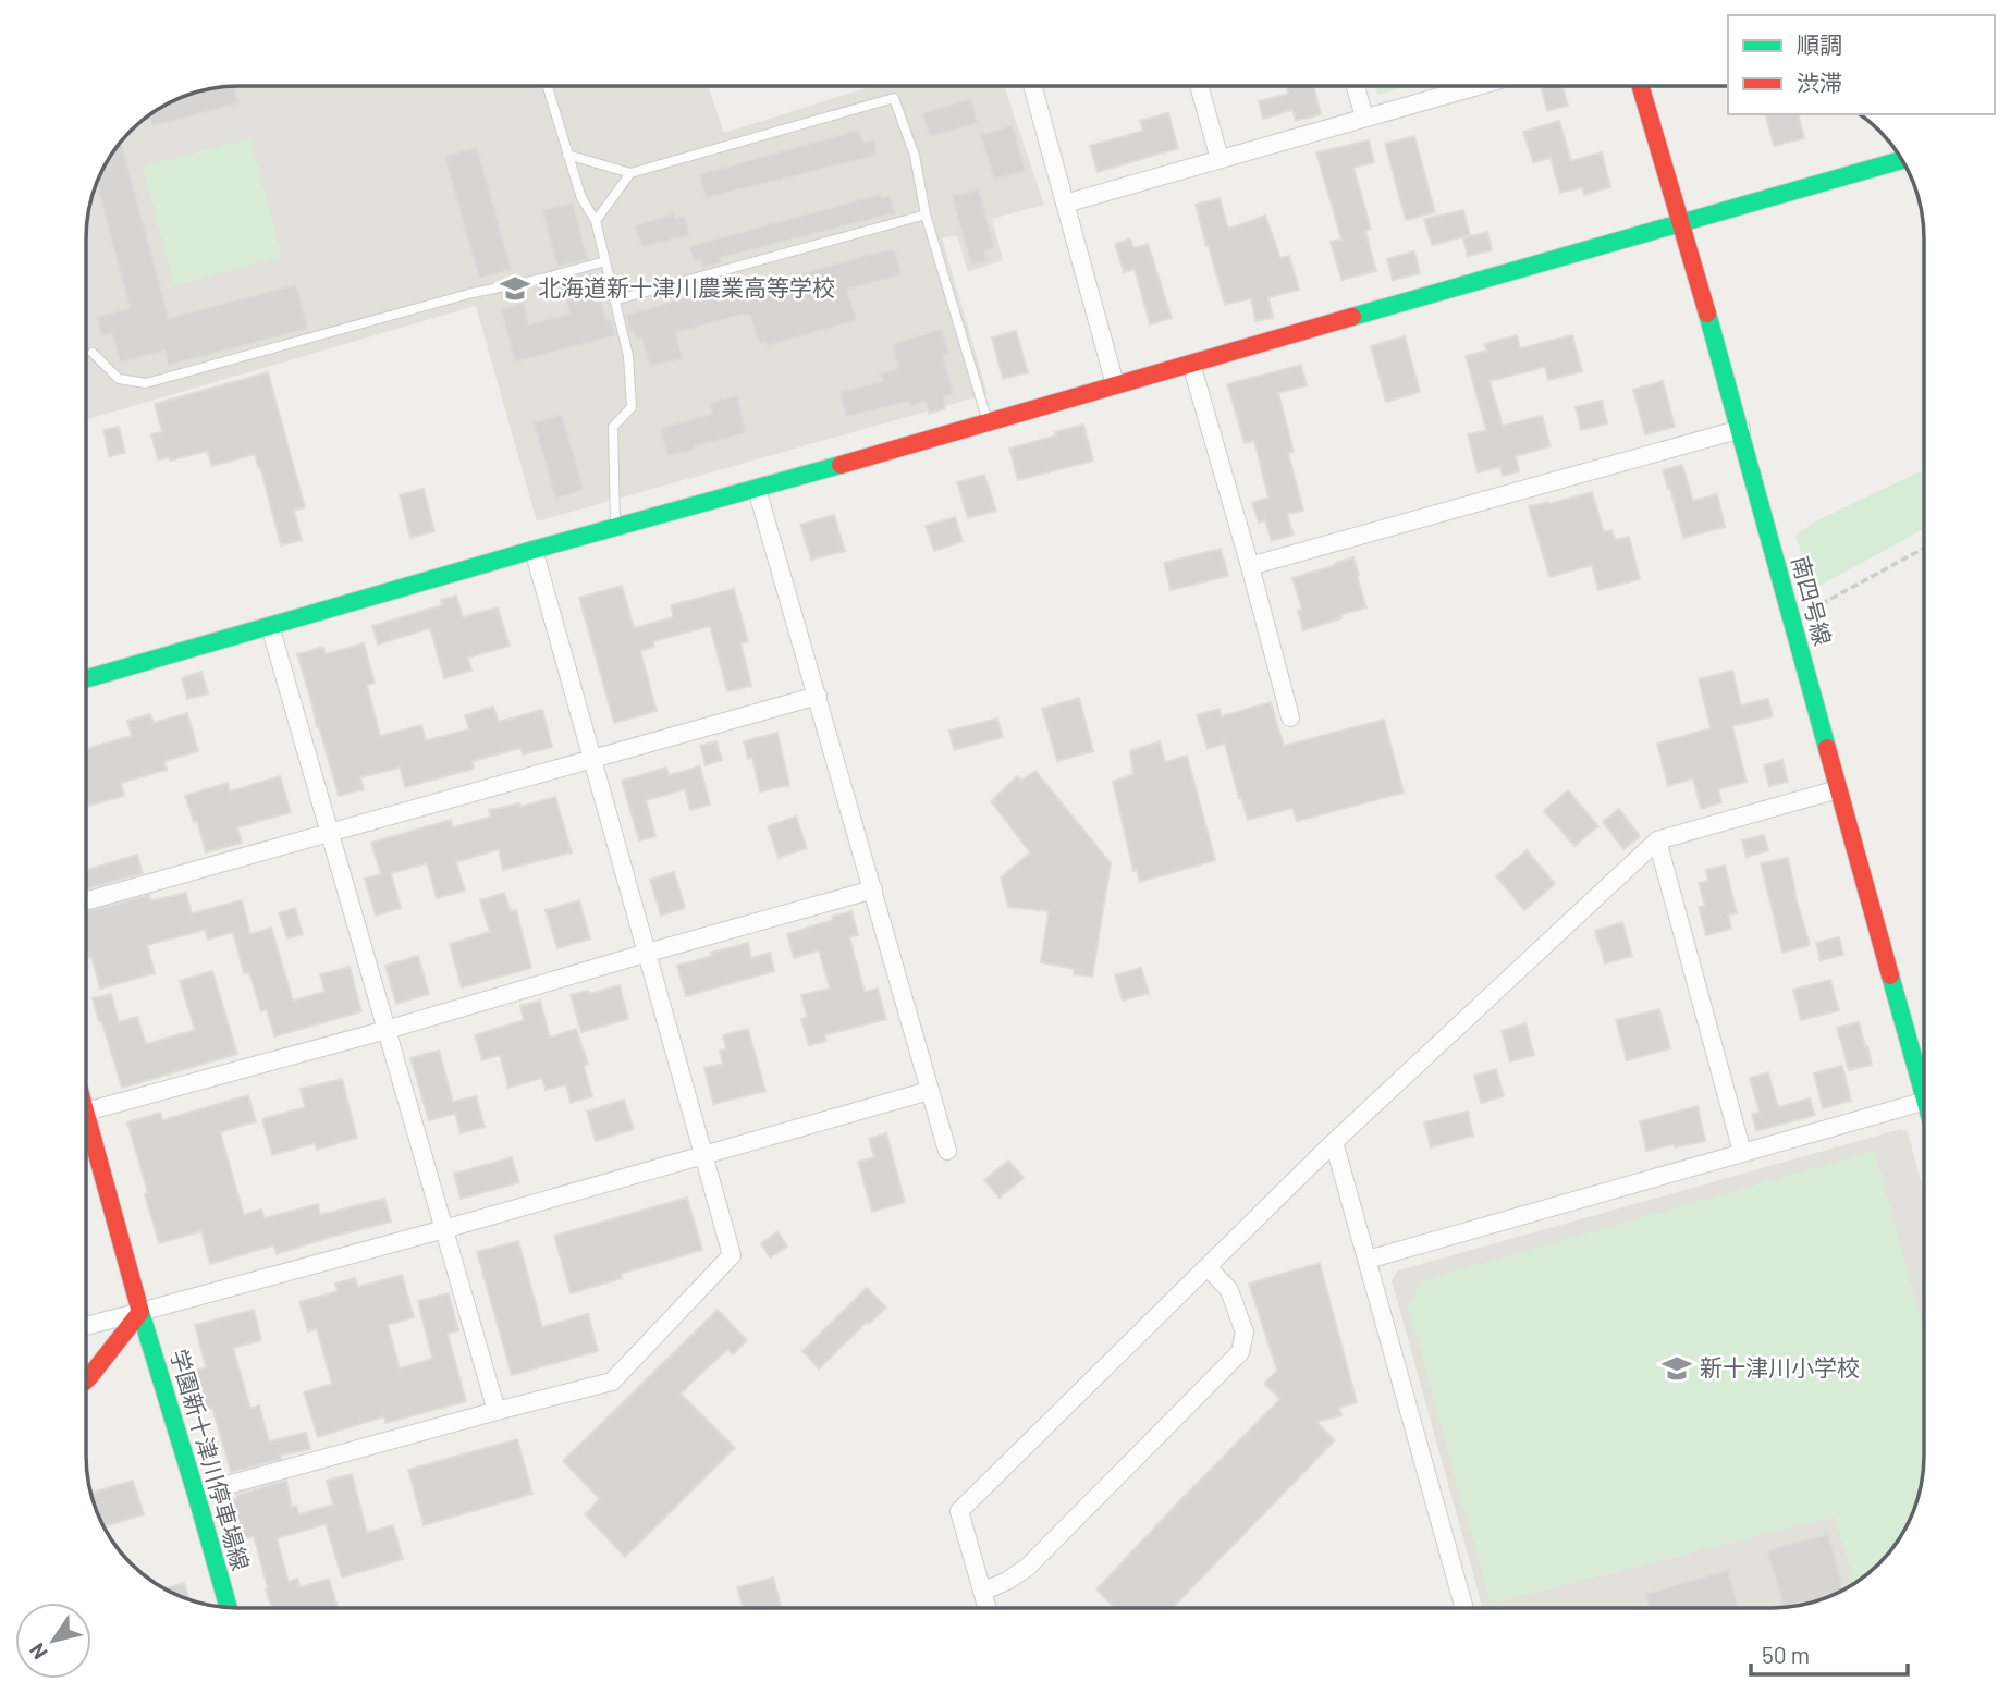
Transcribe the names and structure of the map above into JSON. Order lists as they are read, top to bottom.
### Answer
{
  "streets": {
    "main road": ["南四号線", "学園新十津川停車場線"]
  },
  "places": {
    "school or university": ["北海道新十津川農業高等学校", "新十津川小学校"]
  },
  "legend": ["順調", "渋滞"],
  "scale_bar": "50 m",
  "north": "bottom left"
}
